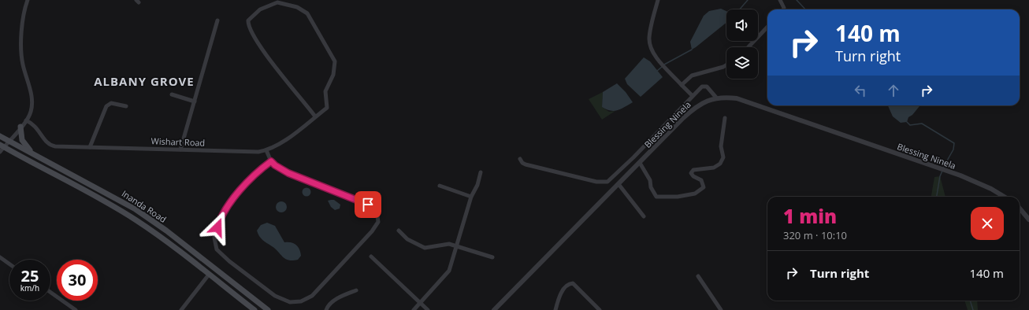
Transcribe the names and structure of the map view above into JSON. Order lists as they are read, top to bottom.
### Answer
{
  "streets": {
    "main road": ["Inanda Road"],
    "street": ["Blessing Ninela", "Wishart Road"]
  },
  "districts": ["ALBANY GROVE"],
  "page": {
    "turn": ["140 m", "Turn right"],
    "heading": ["1 min", "320 m · 10:10"],
    "list": [
      {
        "name": "Turn right",
        "value": "140 m"
      }
    ],
    "speed": "25 km/h",
    "limit": "30"
  }
}
